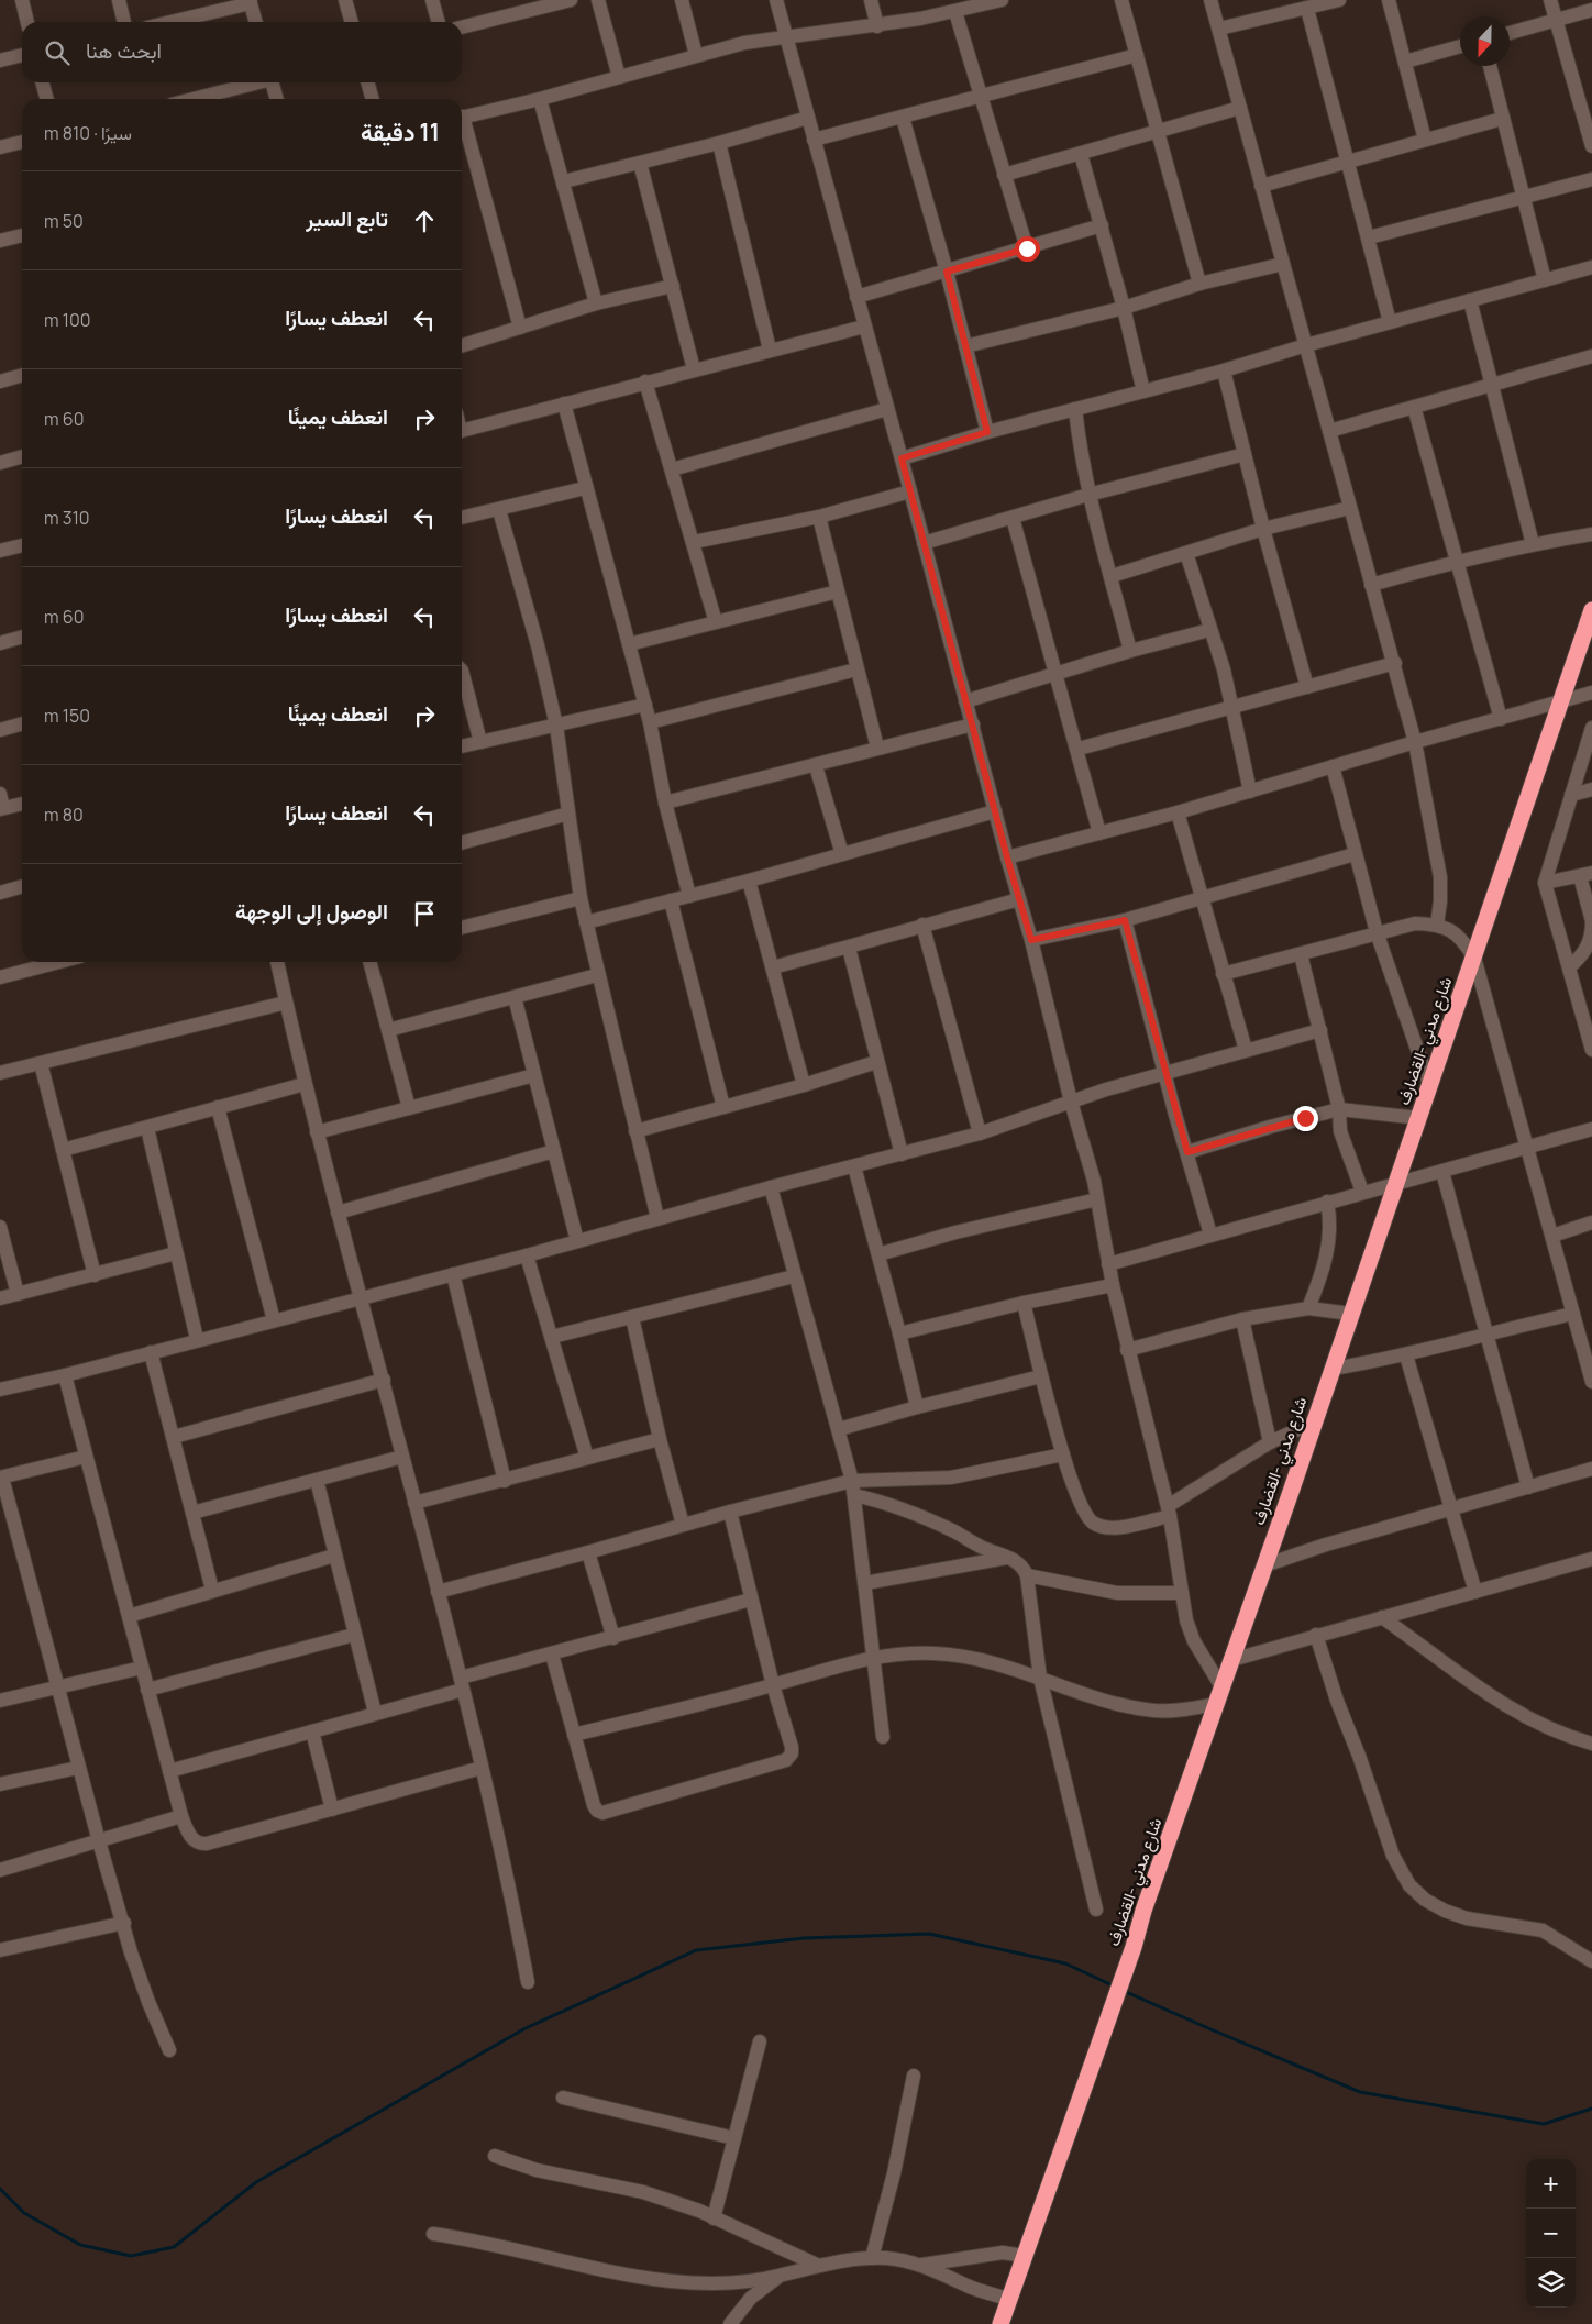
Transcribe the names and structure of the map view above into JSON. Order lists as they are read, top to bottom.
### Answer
{
  "streets": {
    "highway": ["شارع مدني -القضارف"]
  },
  "north": "bottom",
  "page": {
    "search": "ابحث هنا",
    "heading": ["11 دقيقة", "سيرًا · 810 m"],
    "list": [
      ["تابع السير", "50 m"],
      ["انعطف يسارًا", "100 m"],
      ["انعطف يمينًا", "60 m"],
      ["انعطف يسارًا", "310 m"],
      ["انعطف يسارًا", "60 m"],
      ["انعطف يمينًا", "150 m"],
      ["انعطف يسارًا", "80 m"],
      "الوصول إلى الوجهة"
    ],
    "map_buttons": ["+", "−"]
  }
}
